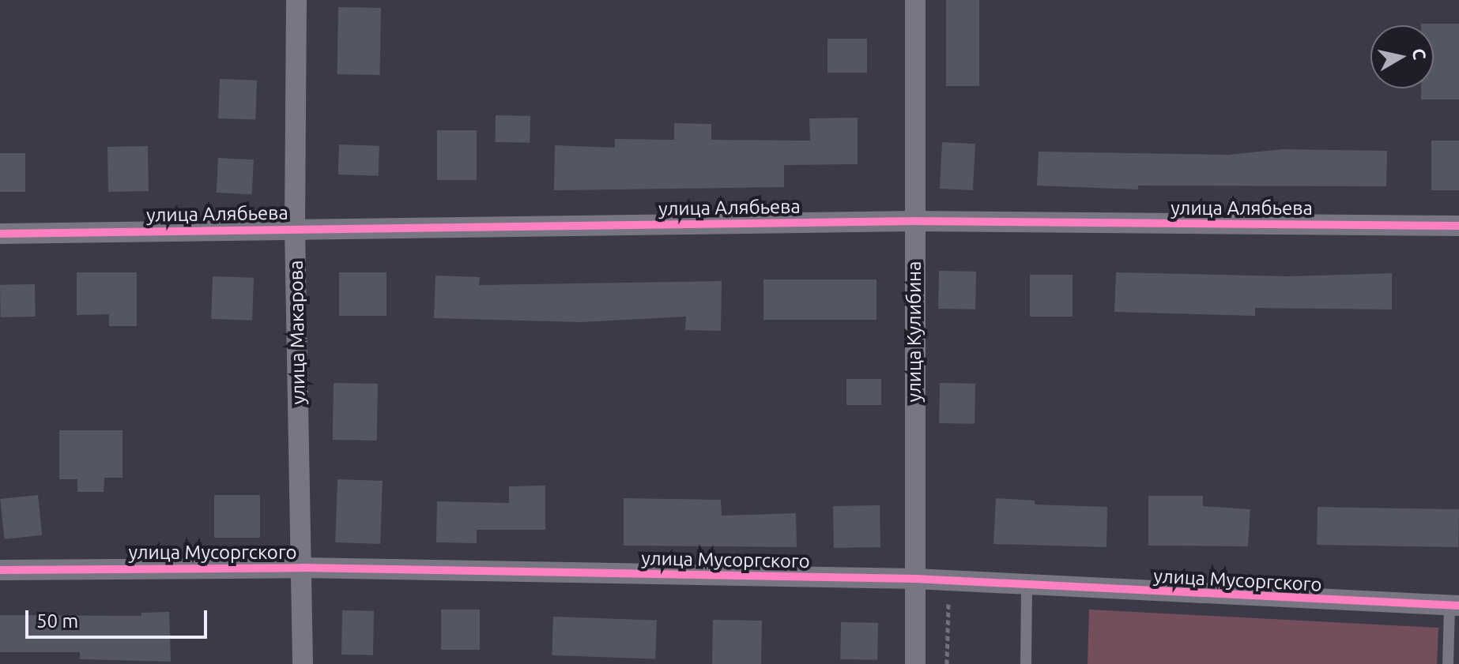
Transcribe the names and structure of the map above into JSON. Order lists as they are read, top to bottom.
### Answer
{
  "streets": {
    "street": [
      "улица Алябьева",
      "улица Кулибина",
      "улица Макарова",
      "улица Мусоргского"
    ]
  },
  "crossings": [
    ["улица Алябьева", "улица Кулибина"],
    ["улица Алябьева", "улица Макарова"],
    ["улица Кулибина", "улица Мусоргского"],
    ["улица Макарова", "улица Мусоргского"]
  ],
  "scale_bar": "50 m",
  "north": "right"
}
